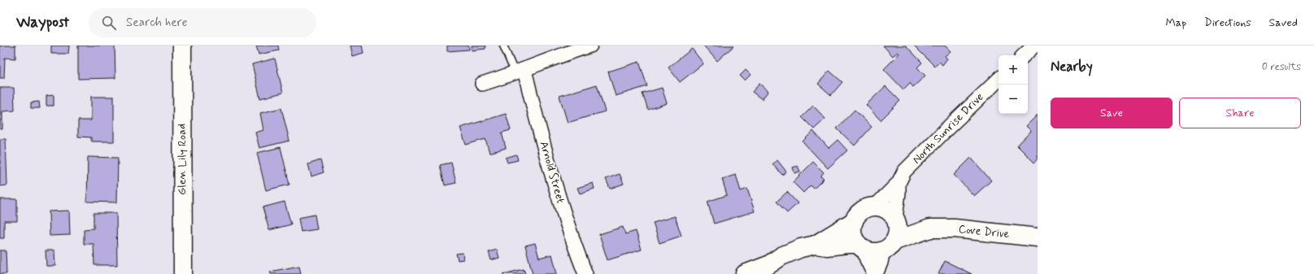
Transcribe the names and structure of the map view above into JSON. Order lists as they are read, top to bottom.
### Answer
{
  "streets": {
    "street": [
      "North Sunrise Drive",
      "Glen Lily Road",
      "Arnold Street",
      "Cove Drive"
    ]
  },
  "crossings": [
    ["North Sunrise Drive", "Cove Drive"]
  ],
  "page": {
    "header": "Waypost",
    "search": "Search here",
    "nav": ["Map", "Directions", "Saved"],
    "heading": ["Nearby", "0 results"],
    "map_buttons": ["+", "−"],
    "buttons": ["Save", "Share"]
  }
}
